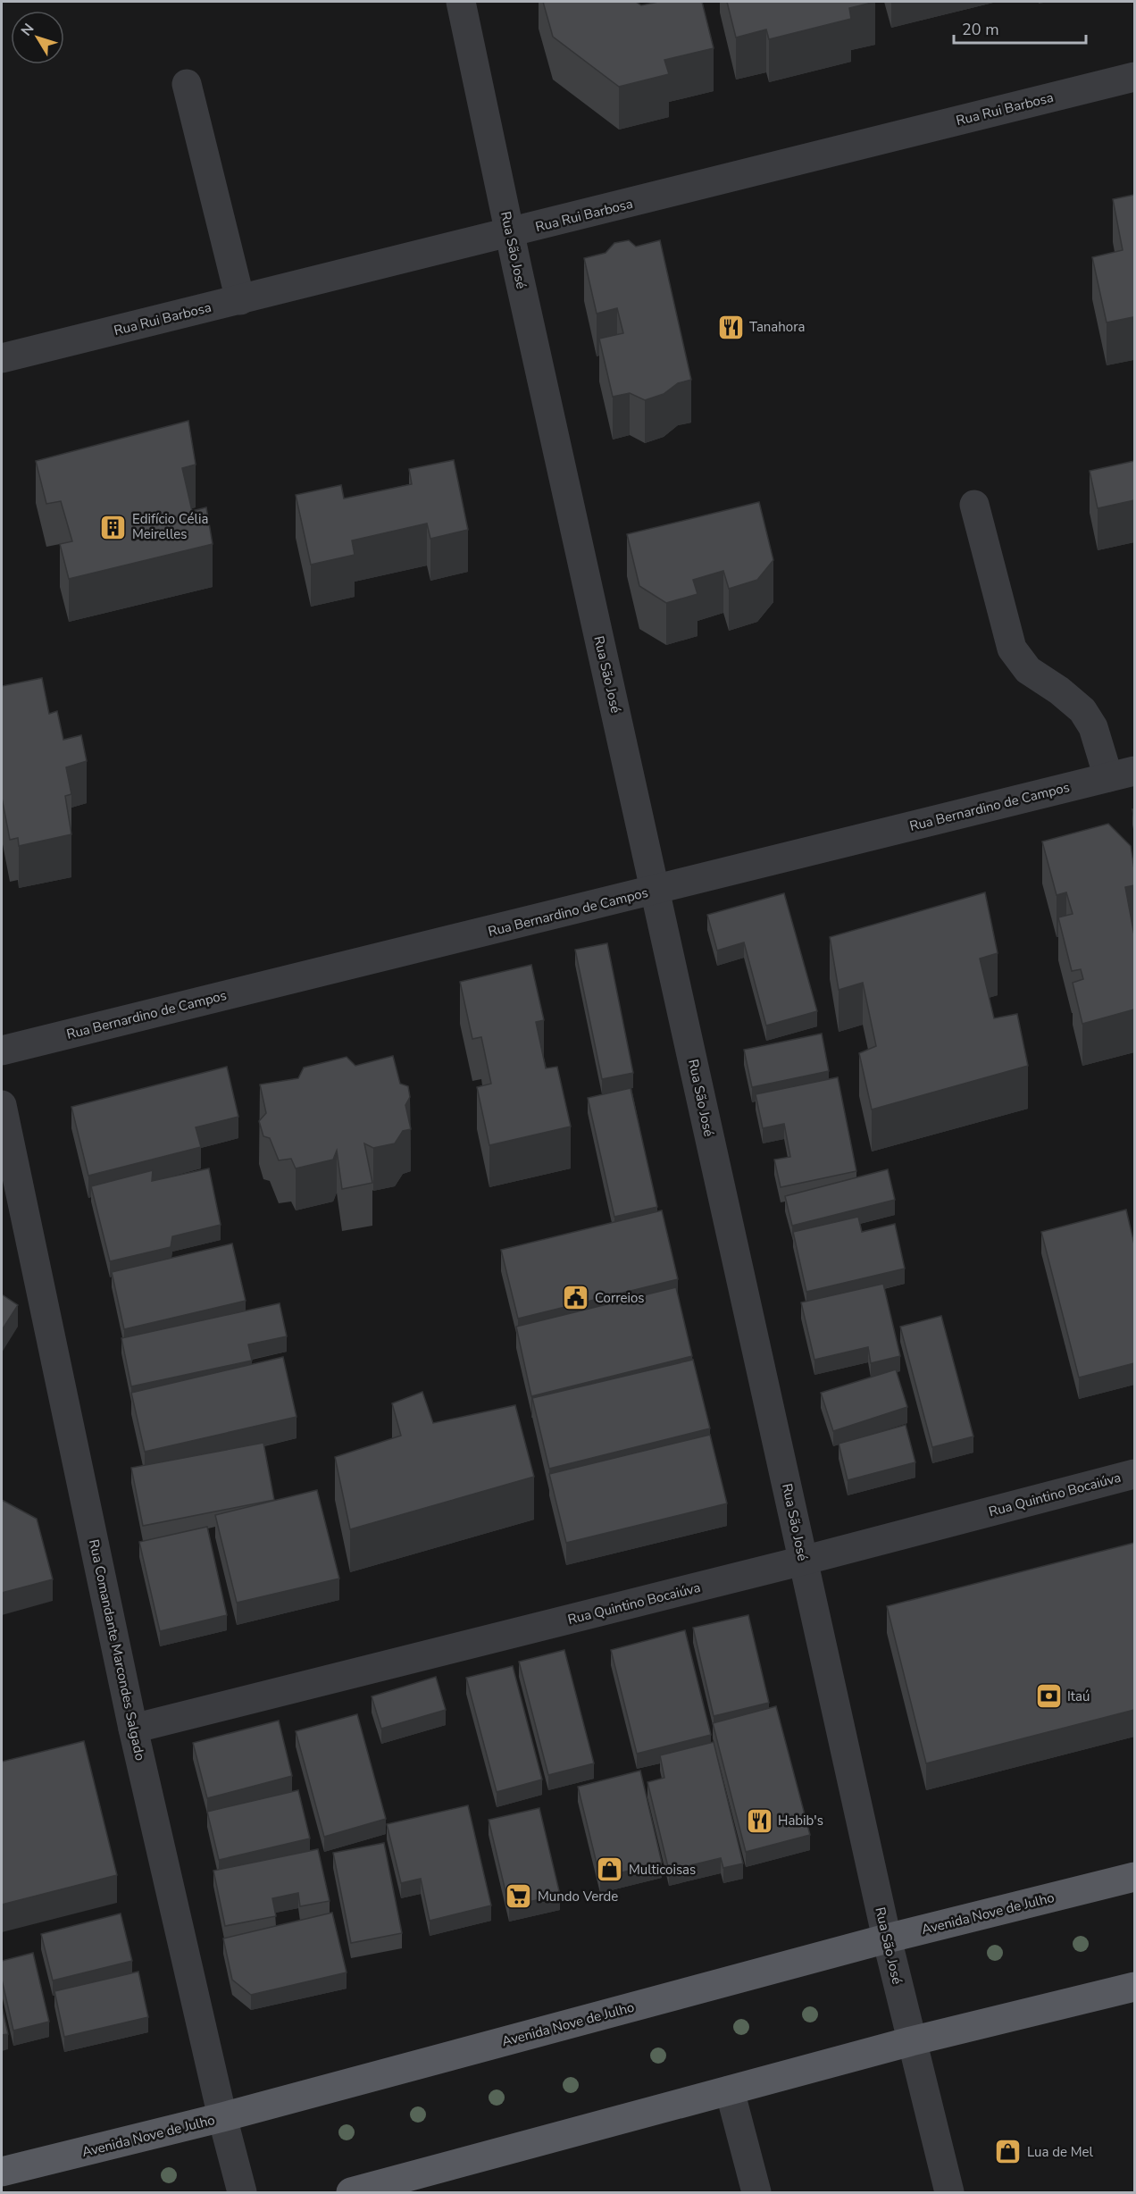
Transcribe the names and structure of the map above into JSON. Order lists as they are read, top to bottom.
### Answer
{
  "streets": {
    "main road": ["Avenida Nove de Julho"],
    "street": [
      "Rua Rui Barbosa",
      "Rua São José",
      "Rua Bernardino de Campos",
      "Rua Quintino Bocaiúva",
      "Rua Comandante Marcondes Salgado"
    ]
  },
  "crossings": [
    ["Rua Rui Barbosa", "Rua São José"],
    ["Rua São José", "Rua Bernardino de Campos"],
    ["Rua São José", "Rua Quintino Bocaiúva"],
    ["Rua São José", "Avenida Nove de Julho"],
    ["Rua Quintino Bocaiúva", "Rua Comandante Marcondes Salgado"],
    ["Rua Comandante Marcondes Salgado", "Avenida Nove de Julho"]
  ],
  "places": {
    "restaurant": ["Tanahora", "Habib's"],
    "building": ["Edifício Célia Meirelles"],
    "public building": ["Correios"],
    "bank": ["Itaú"],
    "shop": ["Multicoisas", "Lua de Mel"],
    "supermarket": ["Mundo Verde"]
  },
  "scale_bar": "20 m",
  "north": "top left"
}
